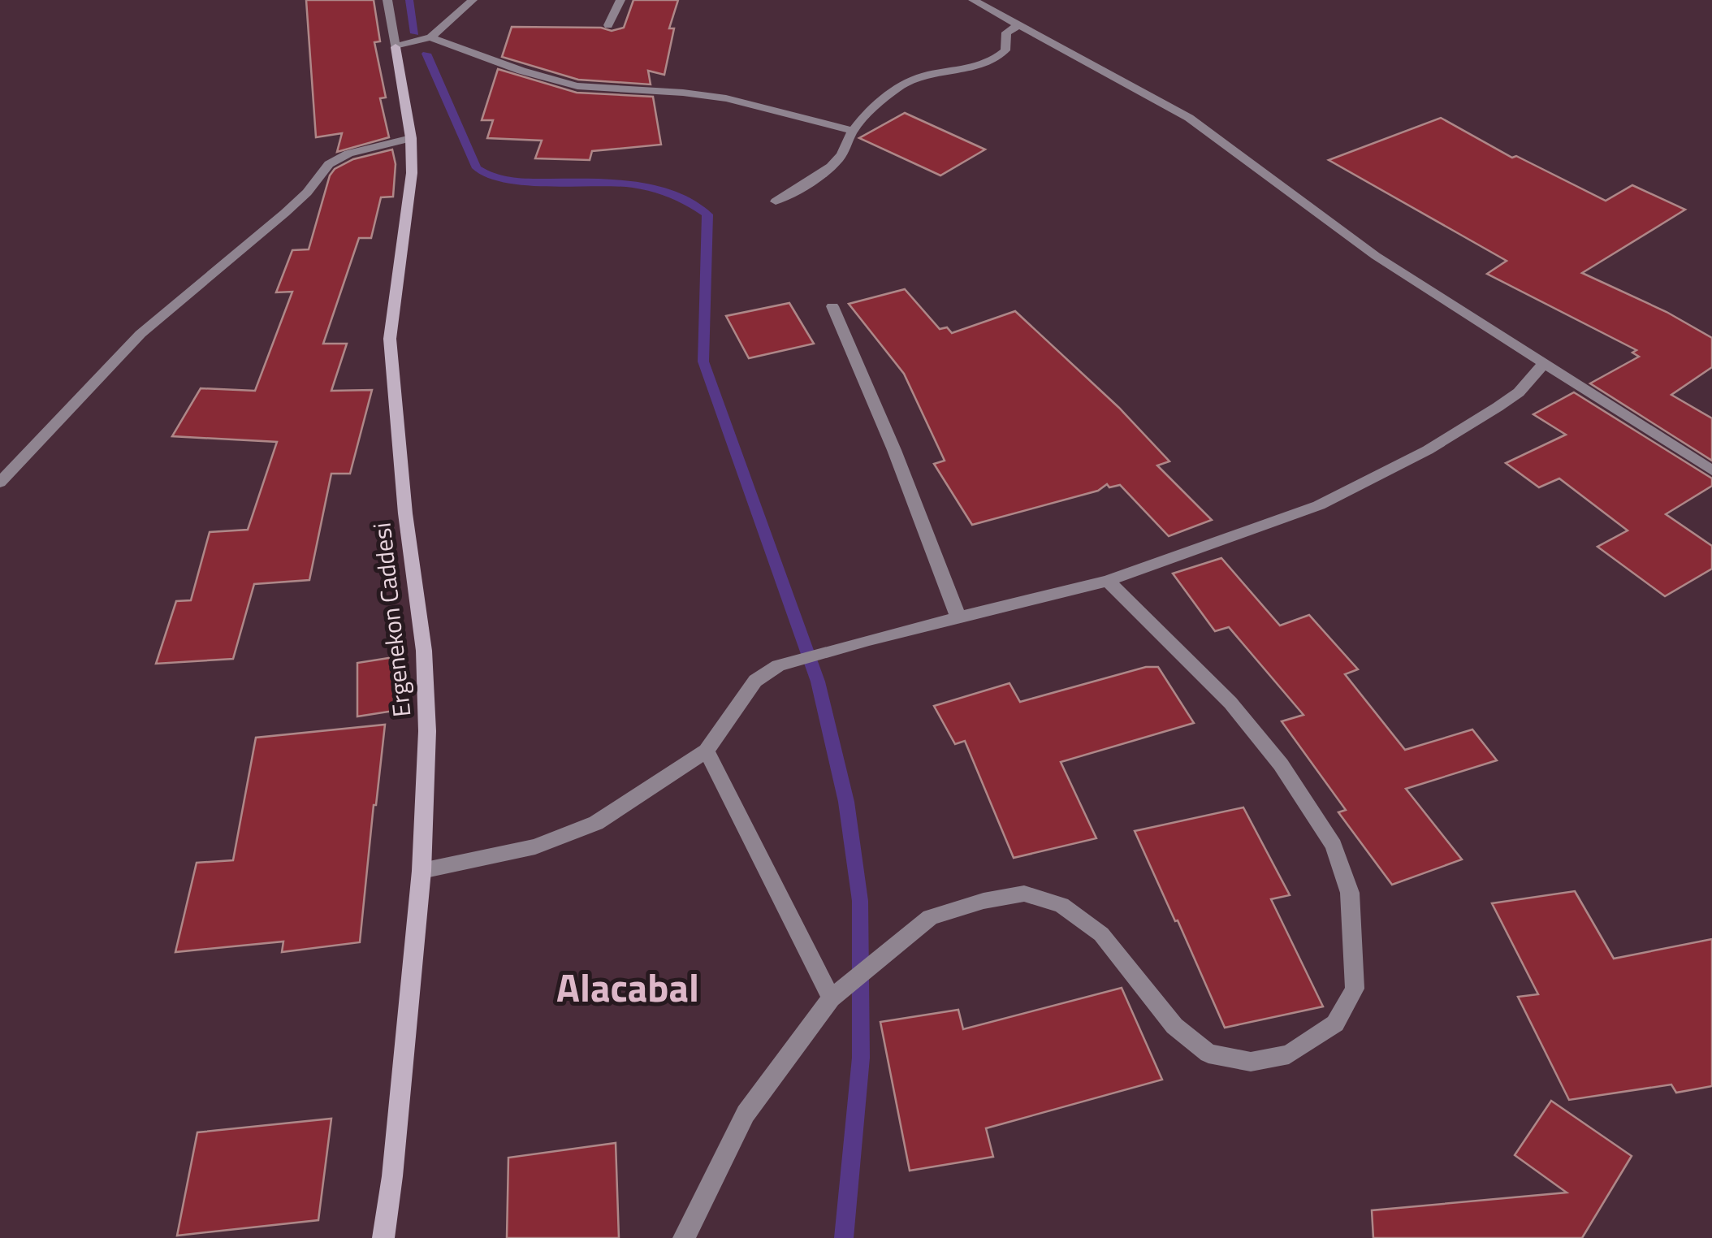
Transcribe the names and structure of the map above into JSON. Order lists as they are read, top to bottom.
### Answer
{
  "streets": {
    "street": ["Ergenekon Caddesi"]
  },
  "districts": ["Alacabal"]
}
